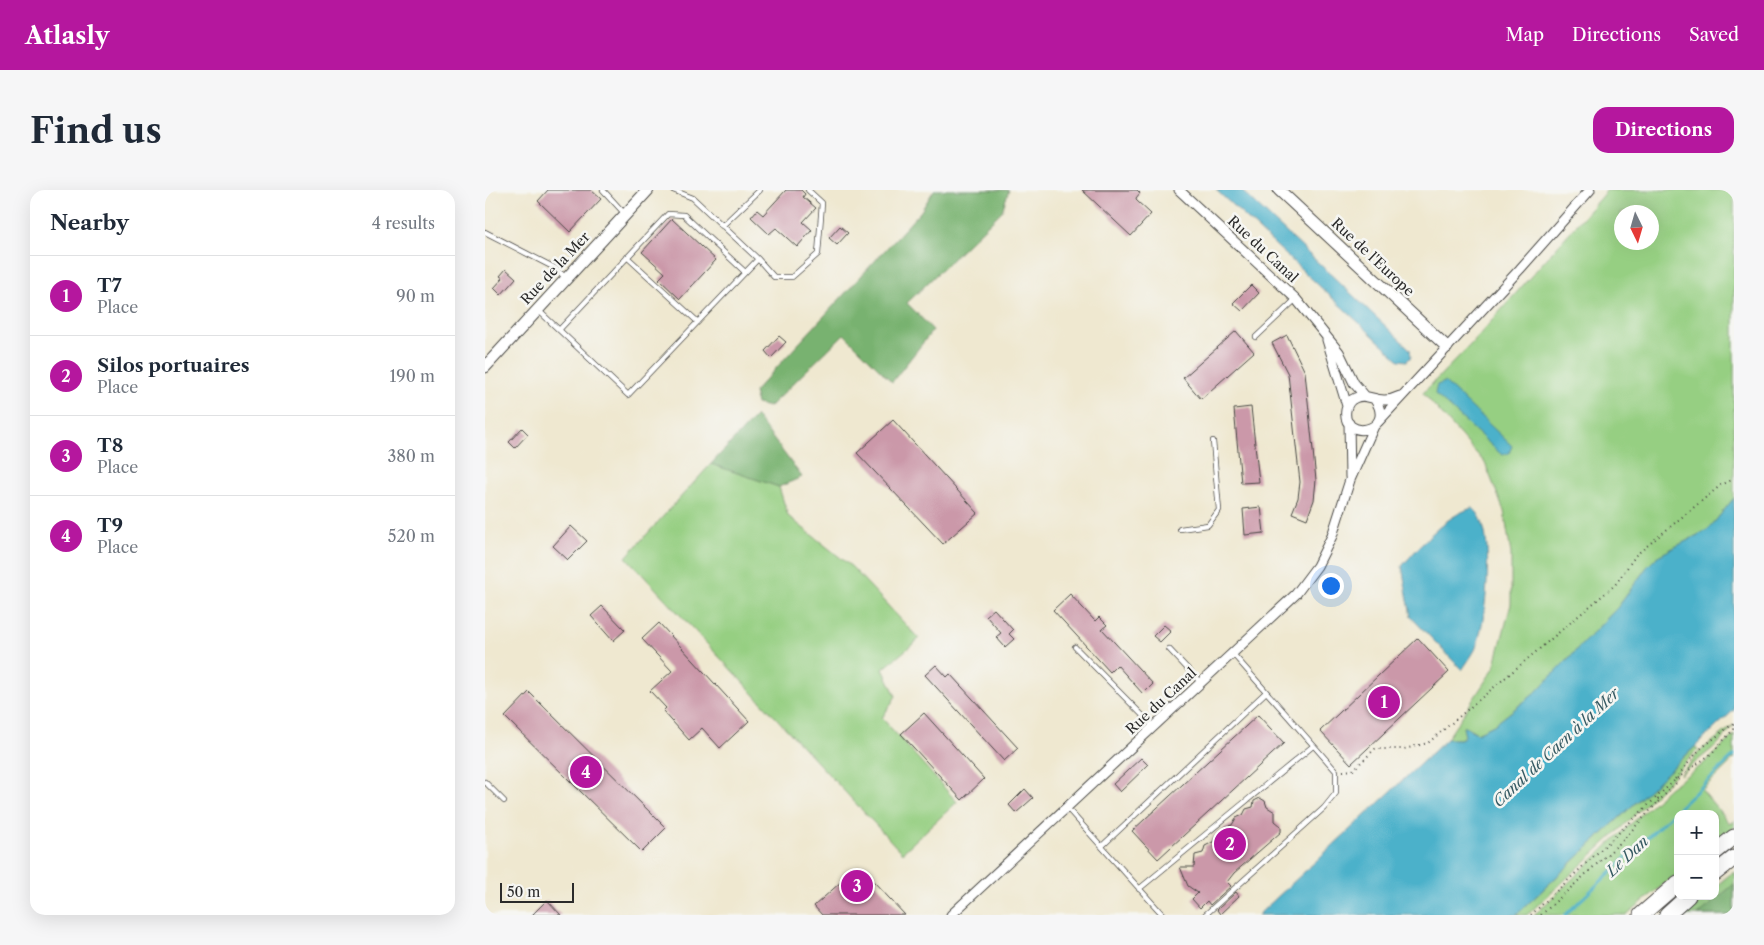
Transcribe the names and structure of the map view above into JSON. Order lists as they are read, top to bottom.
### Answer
{
  "streets": {
    "street": ["Rue du Canal", "Rue de l'Europe", "Rue de la Mer"]
  },
  "water": ["Canal de Caen à la Mer", "Le Dan"],
  "scale_bar": "50 m",
  "north": "bottom",
  "page": {
    "header": "Atlasly",
    "nav": ["Map", "Directions", "Saved"],
    "buttons": "Directions",
    "title": "Find us",
    "heading": ["Nearby", "4 results"],
    "list": [
      {
        "mark": "1",
        "name": "T7",
        "note": "Place",
        "value": "90 m"
      },
      {
        "mark": "2",
        "name": "Silos portuaires",
        "note": "Place",
        "value": "190 m"
      },
      {
        "mark": "3",
        "name": "T8",
        "note": "Place",
        "value": "380 m"
      },
      {
        "mark": "4",
        "name": "T9",
        "note": "Place",
        "value": "520 m"
      }
    ],
    "pins": [
      "1",
      "4",
      "2",
      "3"
    ],
    "map_buttons": ["+", "−"],
    "scale": "50 m"
  }
}
